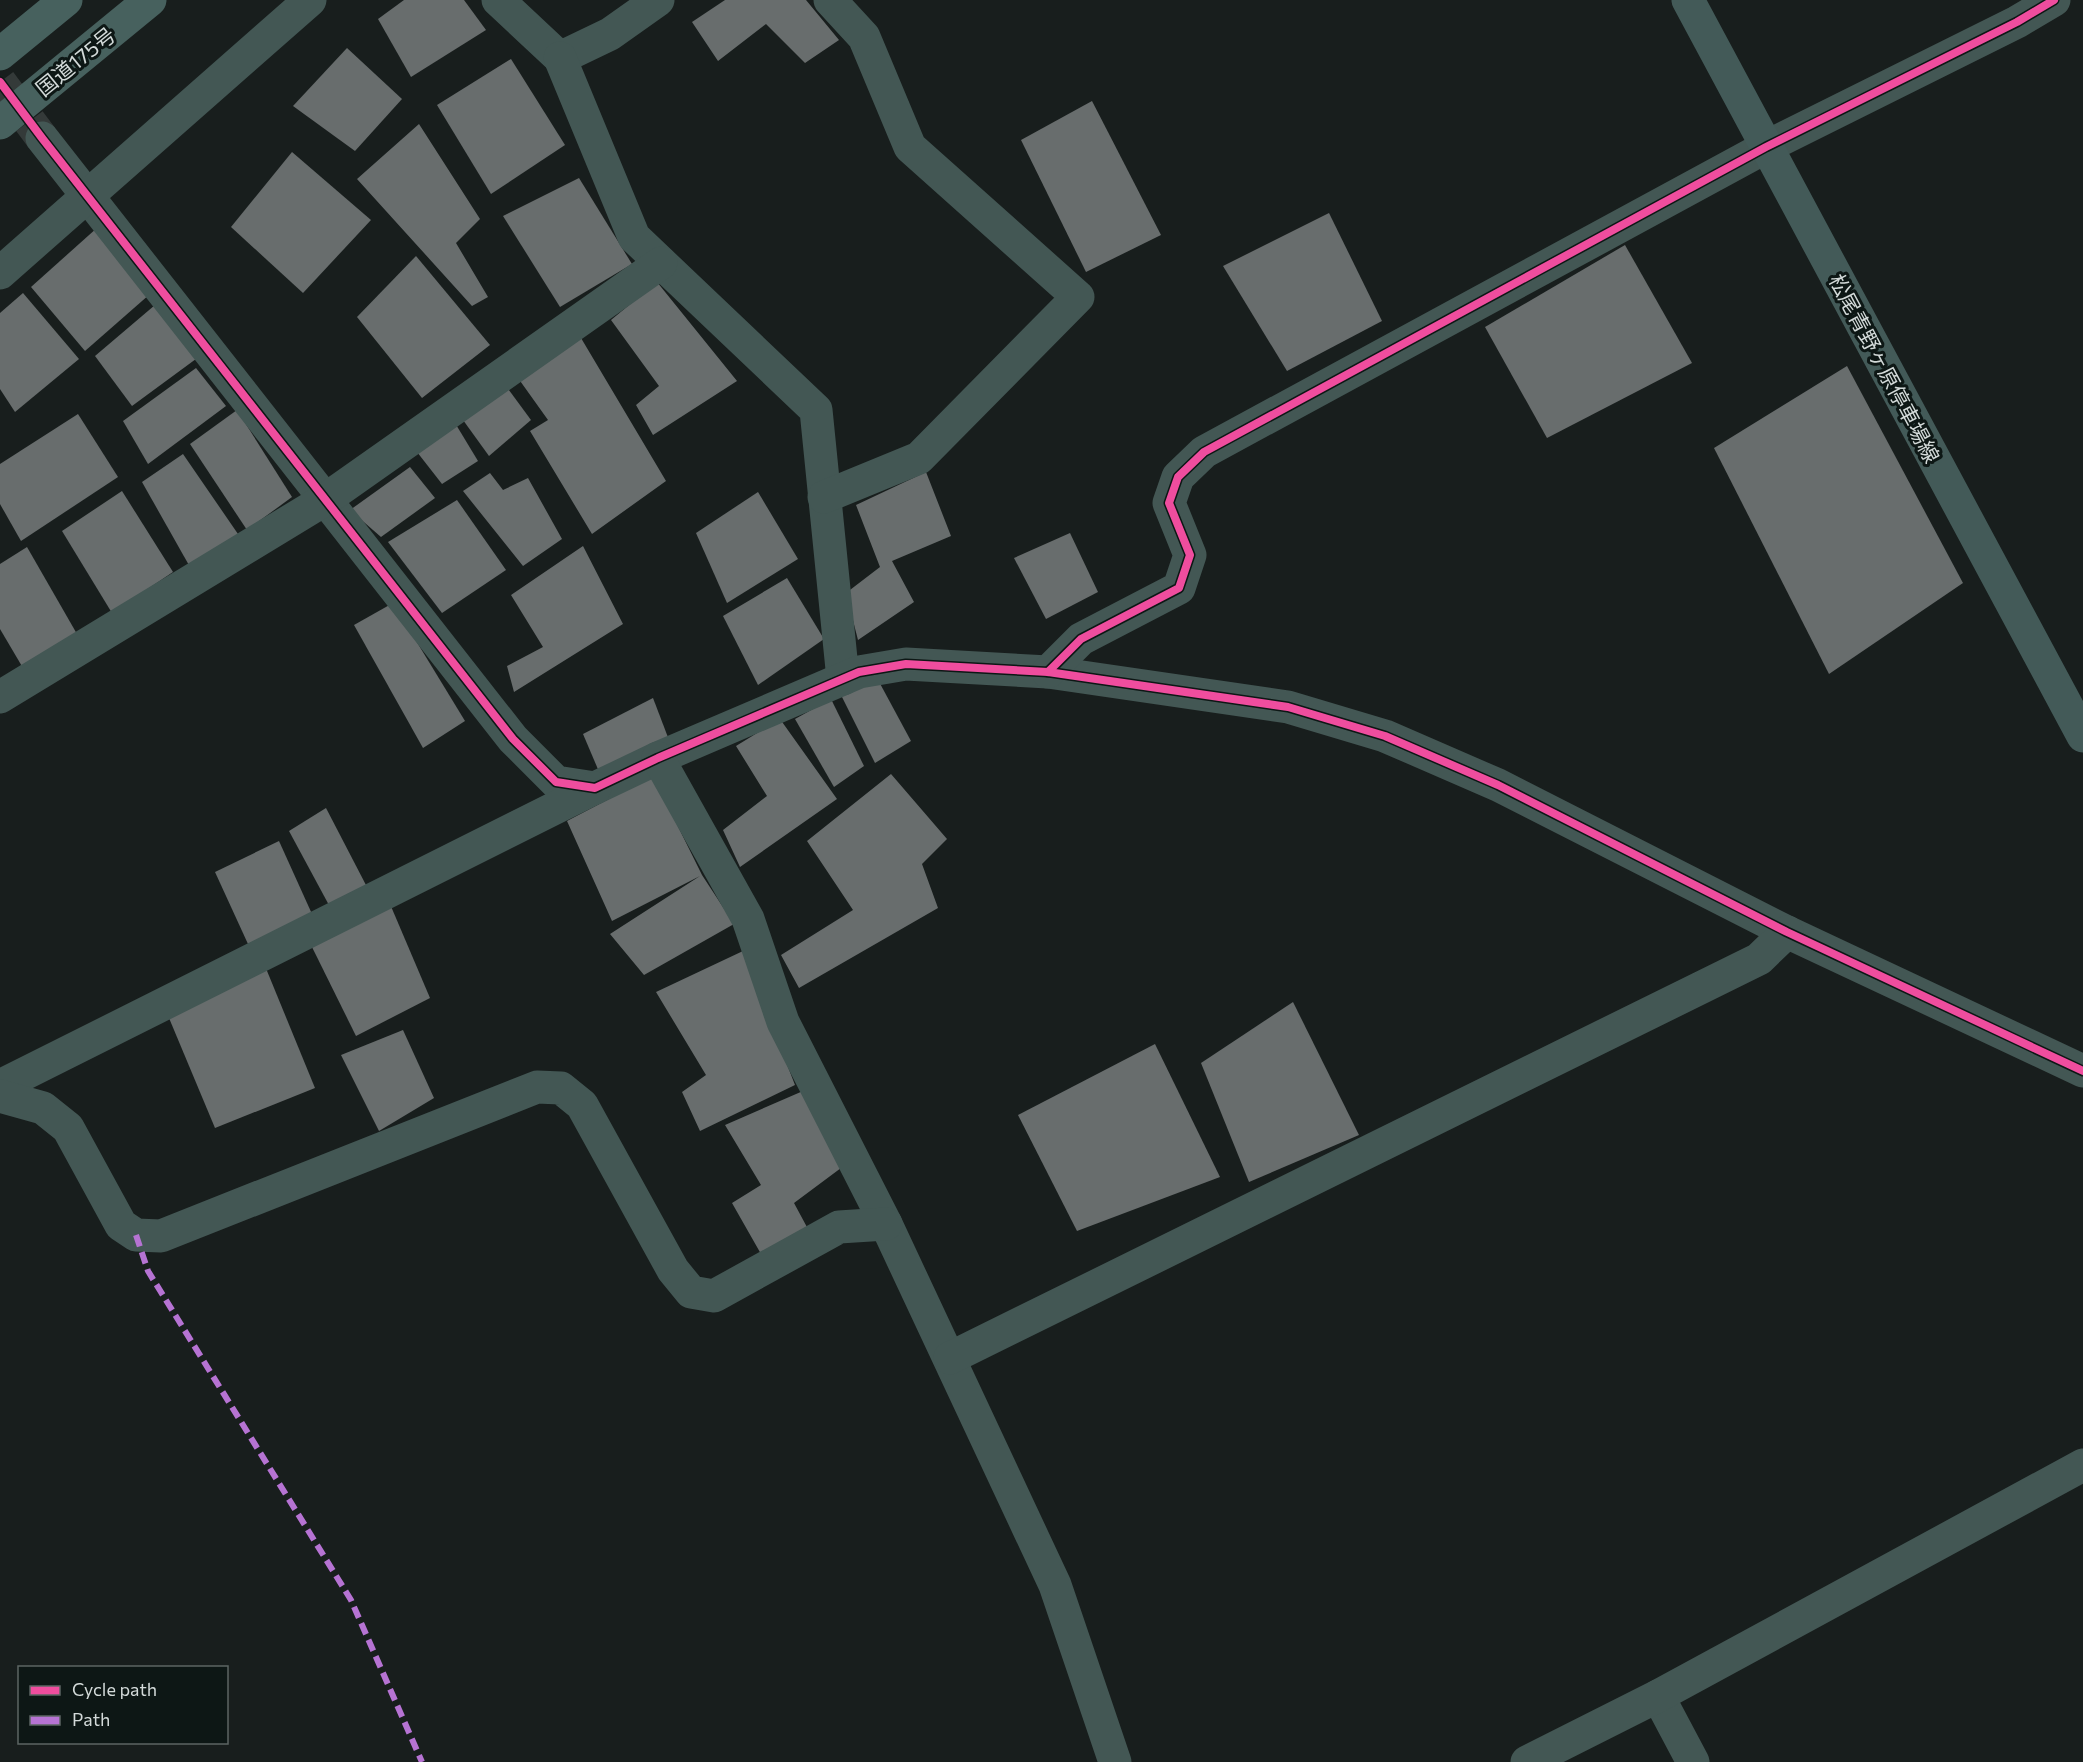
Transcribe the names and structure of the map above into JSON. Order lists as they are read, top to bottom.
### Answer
{
  "streets": {
    "highway": ["国道175号"],
    "main road": ["松尾青野ヶ原停車場線"]
  },
  "legend": ["Cycle path", "Path"]
}
